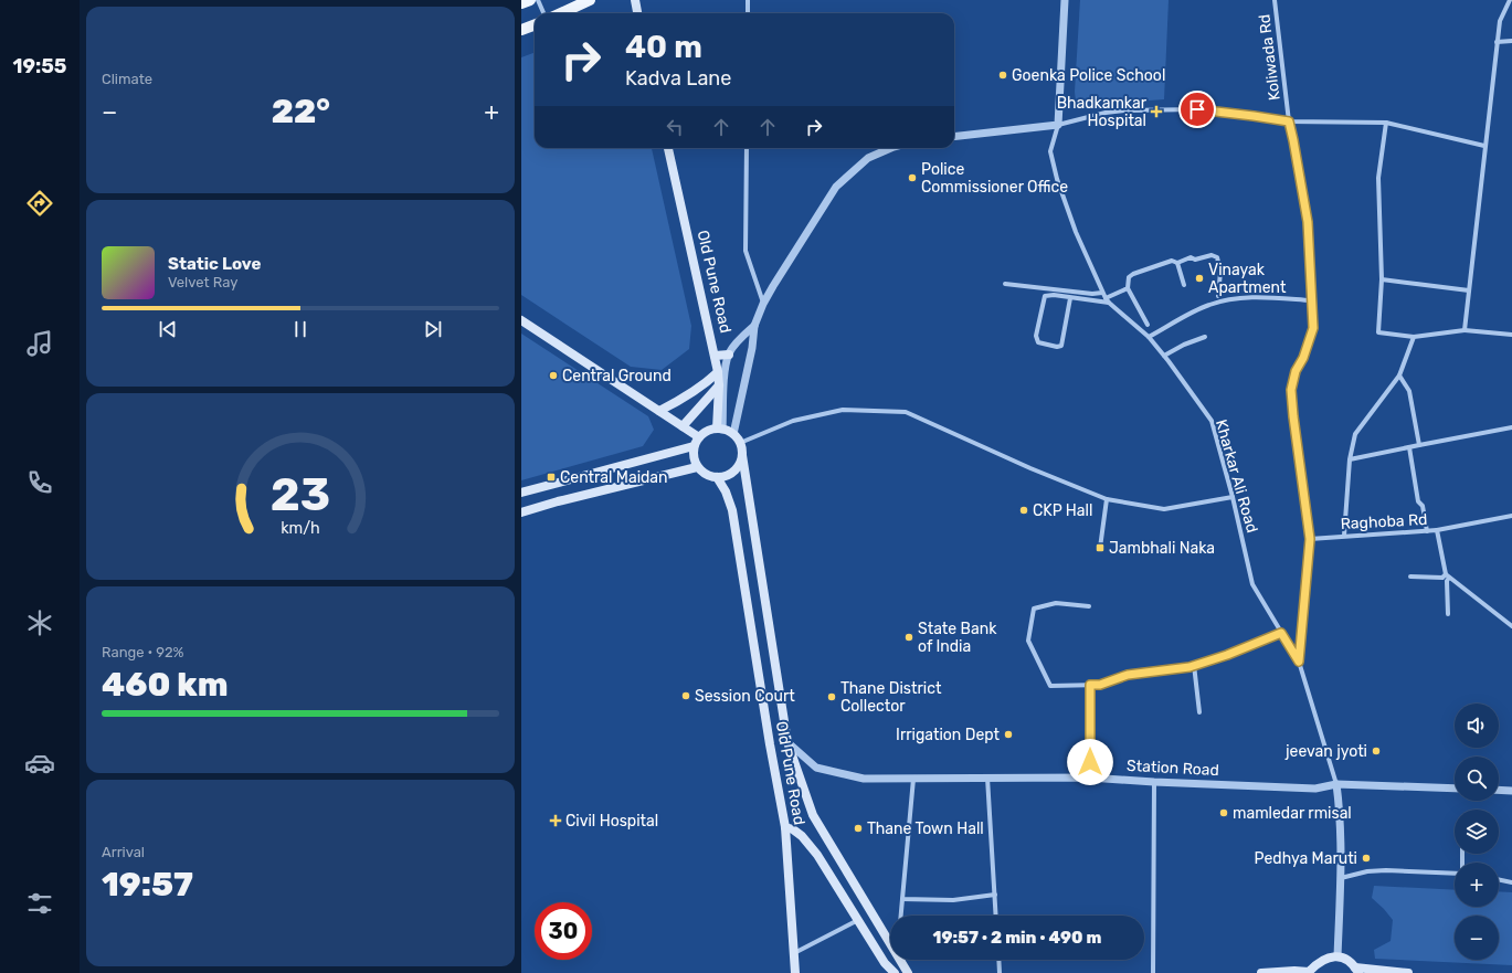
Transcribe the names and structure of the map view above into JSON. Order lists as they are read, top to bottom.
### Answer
{
  "streets": {
    "main road": ["Old Pune Road"],
    "street": [
      "Koliwada Rd",
      "Kharkar Ali Road",
      "Raghoba Rd",
      "Station Road"
    ]
  },
  "crossings": [
    ["Koliwada Rd", "Kharkar Ali Road"],
    ["Koliwada Rd", "Raghoba Rd"],
    ["Old Pune Road", "Station Road"],
    ["Kharkar Ali Road", "Station Road"]
  ],
  "places": {
    "other": [
      "Goenka Police School",
      "Police Commissioner Office",
      "Vinayak Apartment",
      "Central Ground",
      "CKP Hall",
      "State Bank of India",
      "Session Court",
      "Thane District Collector",
      "Irrigation Dept",
      "jeevan jyoti",
      "mamledar rmisal",
      "Thane Town Hall",
      "Pedhya Maruti"
    ],
    "health": ["Bhadkamkar Hospital", "Civil Hospital"],
    "transit": ["Central Maidan", "Jambhali Naka"]
  },
  "page": {
    "tabs": "19:55",
    "tile": [
      "Climate",
      ["Range · 92%", "460 km"],
      ["Arrival", "19:57"]
    ],
    "turn": ["40 m", "Kadva Lane"],
    "heat": ["−", "22°", "+"],
    "song": ["Static Love", "Velvet Ray"],
    "map_buttons": ["+", "−"],
    "limit": "30",
    "trip": "19:57 · 2 min · 490 m",
    "gauge": ["23", "km/h"]
  }
}
